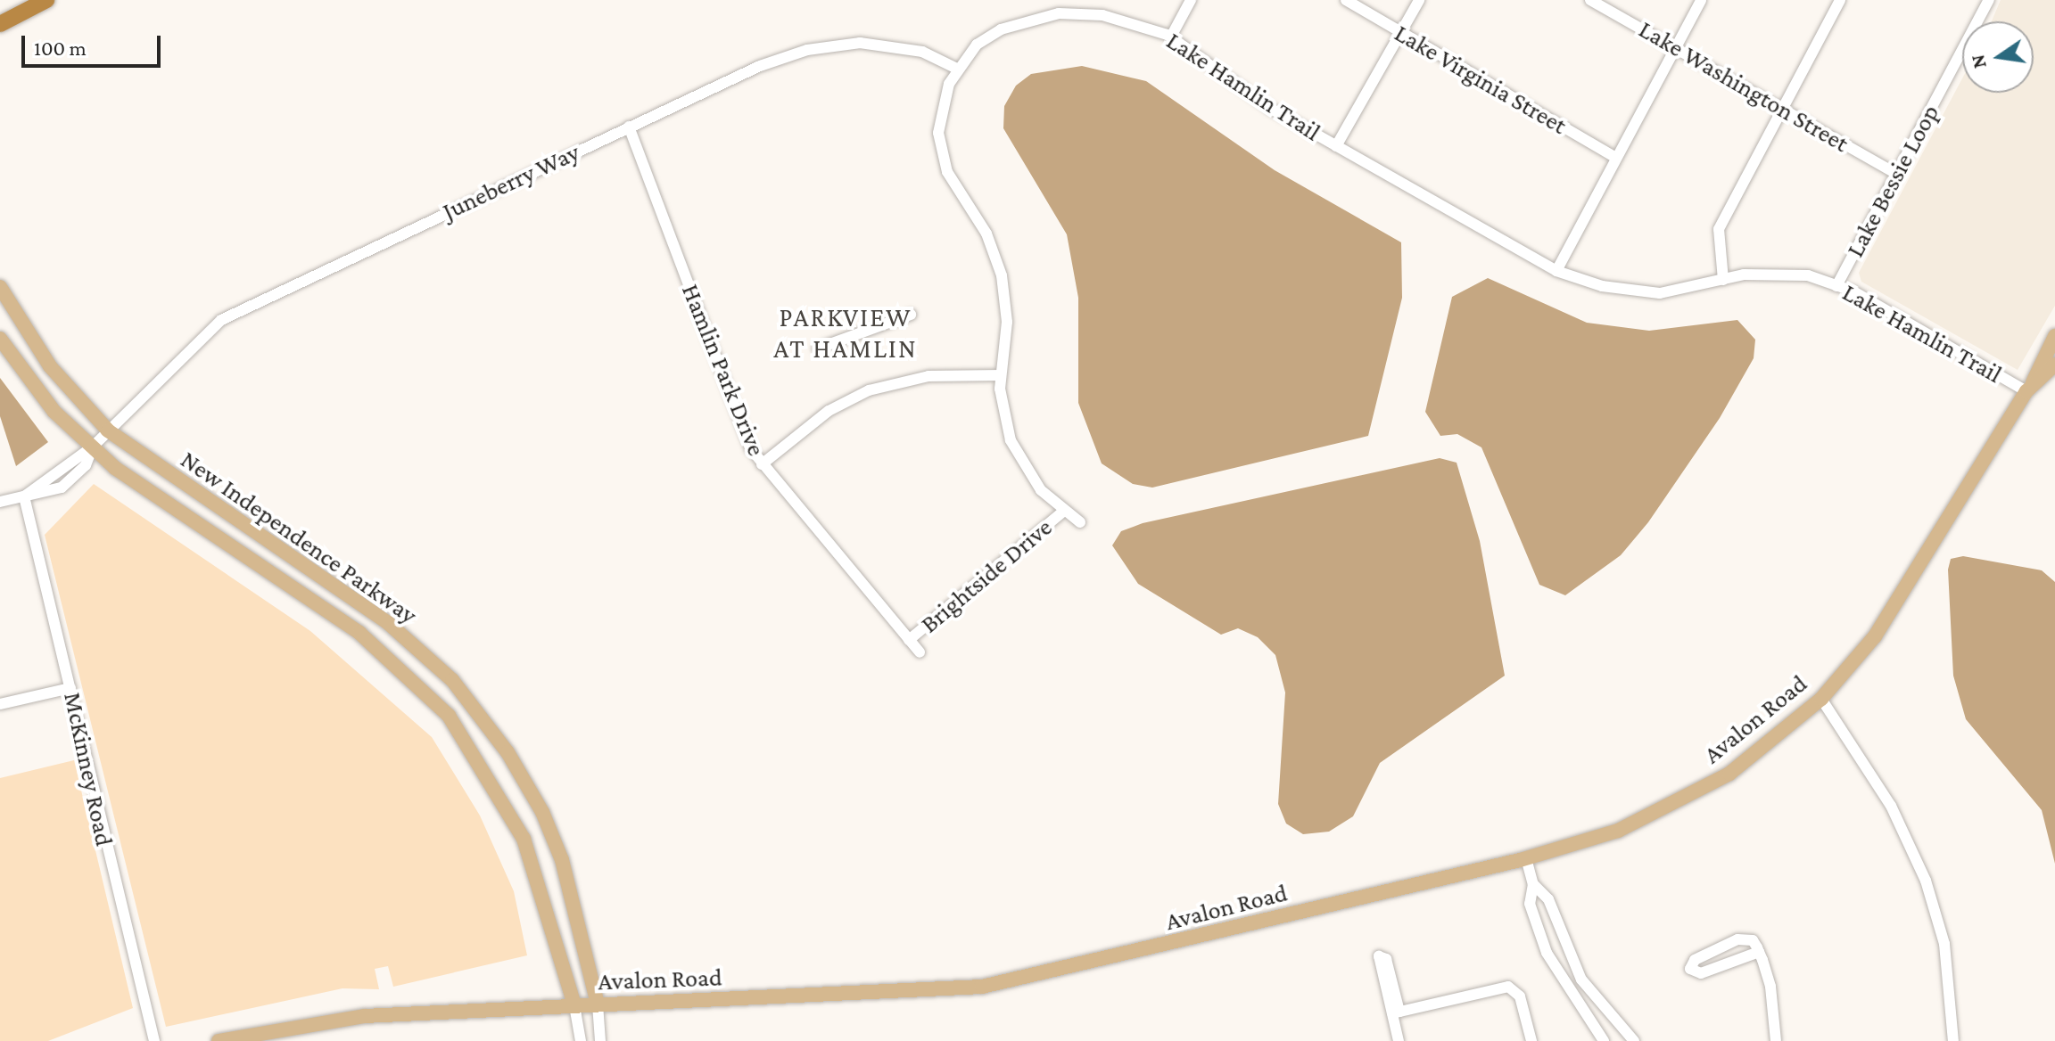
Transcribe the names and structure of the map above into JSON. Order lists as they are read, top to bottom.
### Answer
{
  "streets": {
    "main road": ["New Independence Parkway", "Avalon Road"],
    "street": [
      "Lake Virginia Street",
      "Lake Hamlin Trail",
      "Lake Washington Street",
      "Lake Bessie Loop",
      "Juneberry Way",
      "Hamlin Park Drive",
      "Brightside Drive",
      "McKinney Road"
    ]
  },
  "crossings": [
    ["Lake Hamlin Trail", "Lake Bessie Loop"],
    ["Lake Hamlin Trail", "Juneberry Way"],
    ["Lake Hamlin Trail", "Brightside Drive"],
    ["Lake Hamlin Trail", "Avalon Road"],
    ["Lake Washington Street", "Lake Bessie Loop"],
    ["Juneberry Way", "Hamlin Park Drive"],
    ["Juneberry Way", "New Independence Parkway"],
    ["Hamlin Park Drive", "Brightside Drive"],
    ["New Independence Parkway", "Avalon Road"]
  ],
  "districts": ["PARKVIEW AT HAMLIN"],
  "scale_bar": "100 m",
  "north": "left"
}
